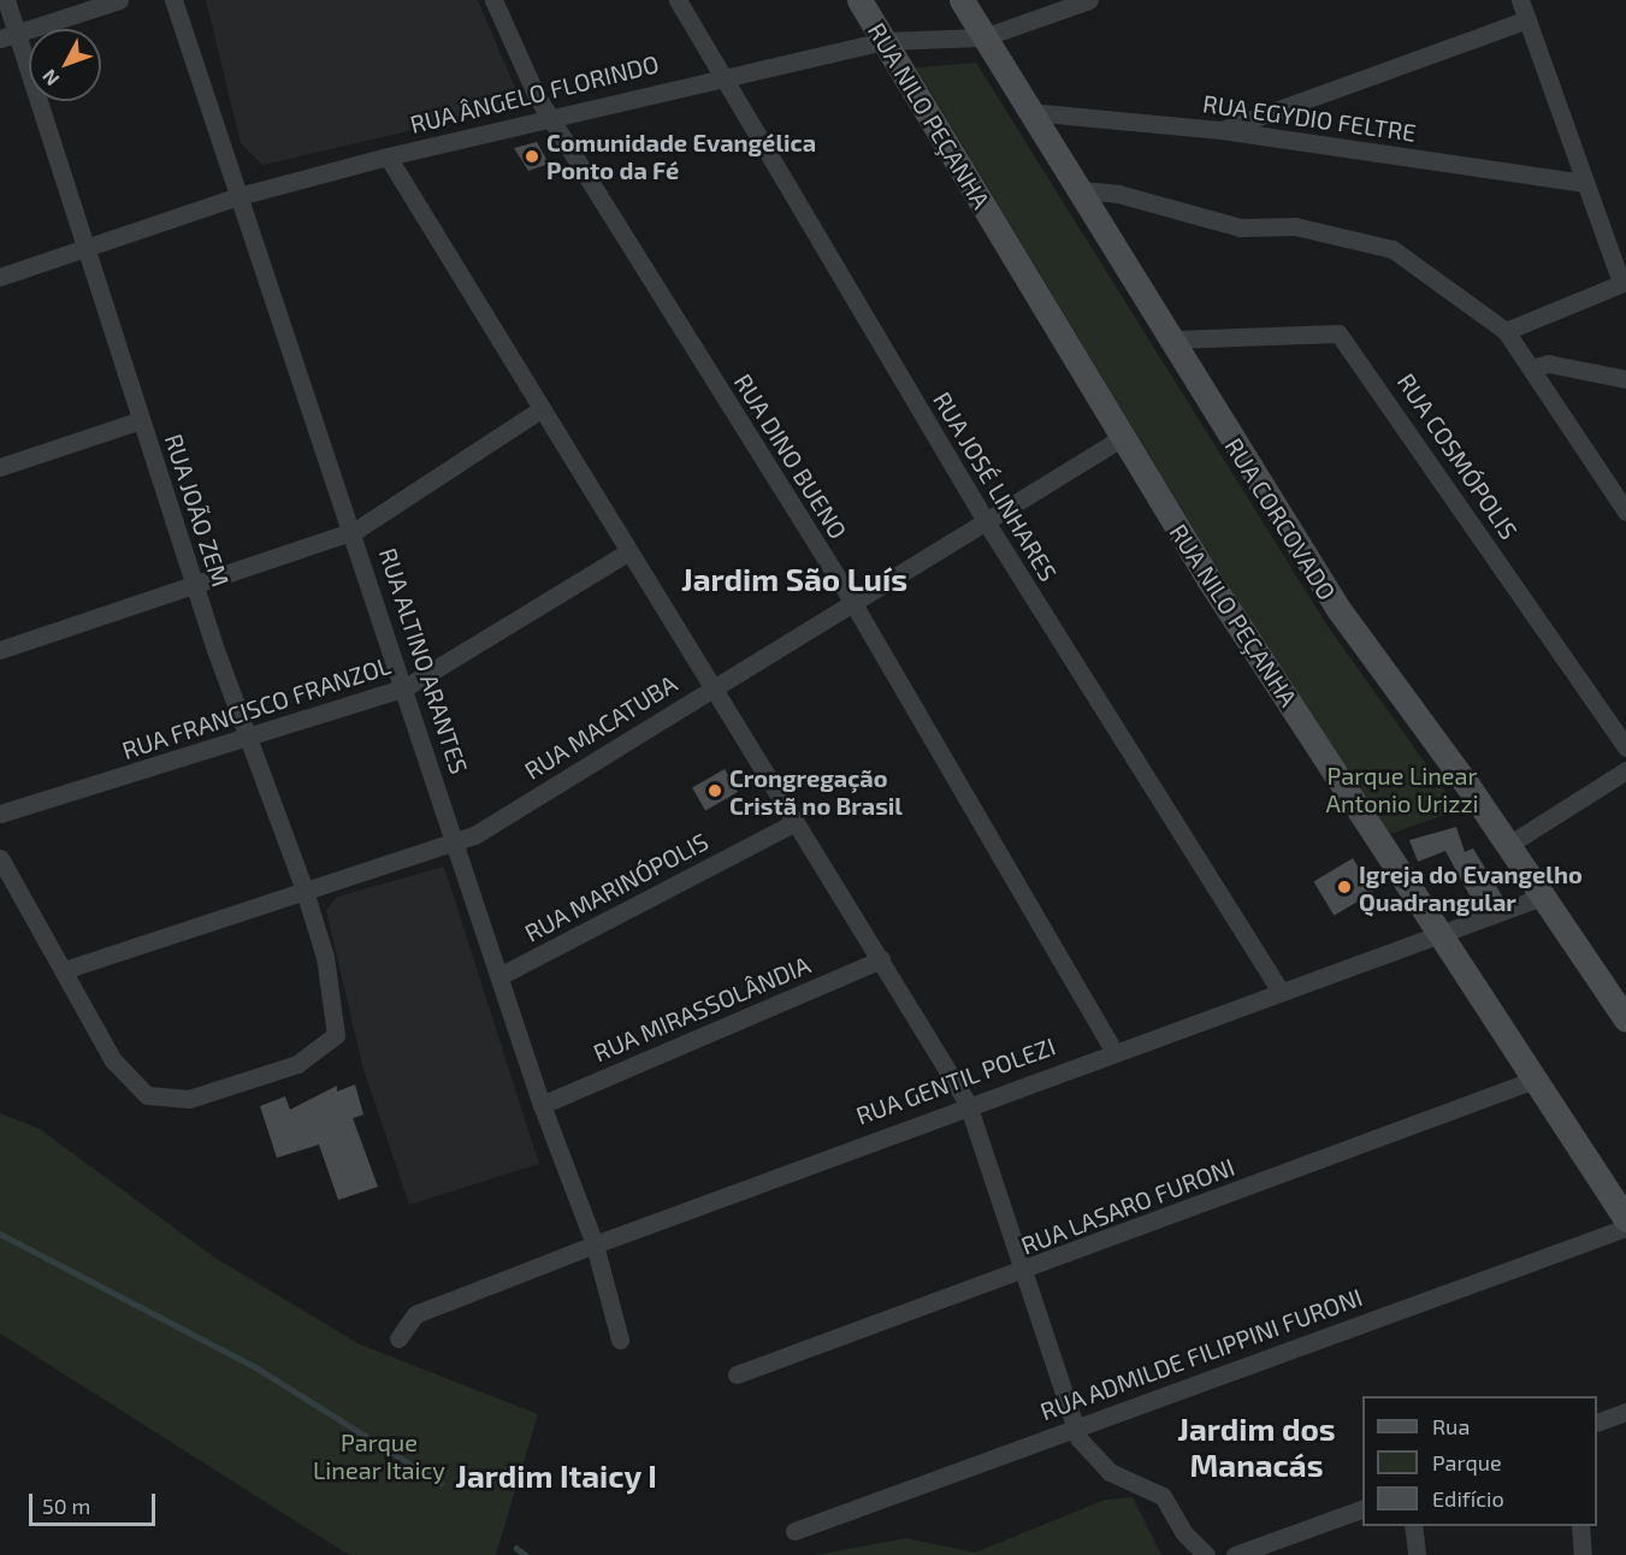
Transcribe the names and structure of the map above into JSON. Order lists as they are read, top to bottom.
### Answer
{
  "streets": {
    "street": [
      "RUA ÂNGELO FLORINDO",
      "RUA NILO PEÇANHA",
      "RUA EGYDIO FELTRE",
      "RUA DINO BUENO",
      "RUA COSMÓPOLIS",
      "RUA JOSÉ LINHARES",
      "RUA JOÃO ZEM",
      "RUA CORCOVADO",
      "RUA ALTINO ARANTES",
      "RUA FRANCISCO FRANZOL",
      "RUA MACATUBA",
      "RUA MARINÓPOLIS",
      "RUA MIRASSOLÂNDIA",
      "RUA GENTIL POLEZI",
      "RUA LASARO FURONI",
      "RUA ADMILDE FILIPPINI FURONI"
    ]
  },
  "crossings": [
    ["RUA ÂNGELO FLORINDO", "RUA NILO PEÇANHA"],
    ["RUA ÂNGELO FLORINDO", "RUA DINO BUENO"],
    ["RUA ÂNGELO FLORINDO", "RUA JOSÉ LINHARES"],
    ["RUA ÂNGELO FLORINDO", "RUA JOÃO ZEM"],
    ["RUA ÂNGELO FLORINDO", "RUA CORCOVADO"],
    ["RUA ÂNGELO FLORINDO", "RUA ALTINO ARANTES"],
    ["RUA NILO PEÇANHA", "RUA MACATUBA"],
    ["RUA NILO PEÇANHA", "RUA GENTIL POLEZI"],
    ["RUA NILO PEÇANHA", "RUA LASARO FURONI"],
    ["RUA EGYDIO FELTRE", "RUA CORCOVADO"],
    ["RUA DINO BUENO", "RUA MACATUBA"],
    ["RUA DINO BUENO", "RUA GENTIL POLEZI"],
    ["RUA COSMÓPOLIS", "RUA CORCOVADO"],
    ["RUA JOSÉ LINHARES", "RUA MACATUBA"],
    ["RUA JOSÉ LINHARES", "RUA GENTIL POLEZI"],
    ["RUA JOÃO ZEM", "RUA FRANCISCO FRANZOL"],
    ["RUA JOÃO ZEM", "RUA MACATUBA"],
    ["RUA CORCOVADO", "RUA GENTIL POLEZI"],
    ["RUA ALTINO ARANTES", "RUA FRANCISCO FRANZOL"],
    ["RUA ALTINO ARANTES", "RUA MACATUBA"],
    ["RUA ALTINO ARANTES", "RUA MARINÓPOLIS"],
    ["RUA ALTINO ARANTES", "RUA MIRASSOLÂNDIA"],
    ["RUA ALTINO ARANTES", "RUA GENTIL POLEZI"]
  ],
  "districts": ["Jardim São Luís", "Jardim dos Manacás", "Jardim Itaicy I"],
  "parks": ["Parque Linear Antonio Urizzi", "Parque Linear Itaicy"],
  "places": ["Comunidade Evangélica Ponto da Fé", "Crongregação Cristã no Brasil", "Igreja do Evangelho Quadrangular"],
  "legend": ["Rua", "Parque", "Edifício"],
  "scale_bar": "50 m",
  "north": "bottom left"
}
